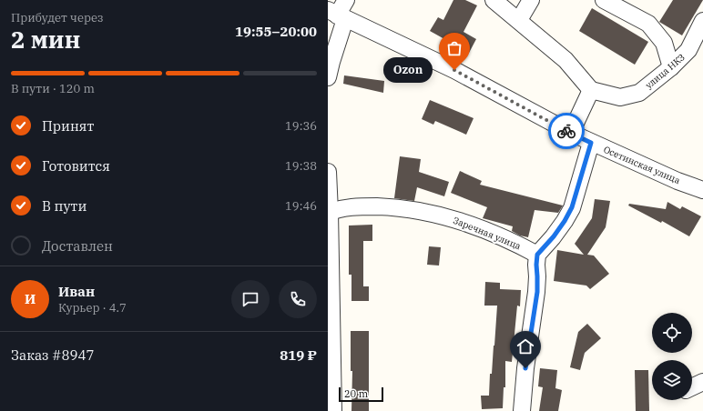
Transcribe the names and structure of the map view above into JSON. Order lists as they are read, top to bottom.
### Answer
{
  "streets": {
    "street": ["улица НКЗ", "Осетинская улица", "Заречная улица"]
  },
  "places": ["Ozon"],
  "scale_bar": "20 m",
  "page": {
    "heading": ["2 мин", "Прибудет через", "19:55–20:00"],
    "panel": [
      "Иван",
      "Курьер · 4.7",
      "Заказ #8947",
      "819 ₽"
    ],
    "bubble": "Ozon",
    "bar": "В пути · 120 m",
    "list": [
      ["Принят", "19:36"],
      ["Готовится", "19:38"],
      ["В пути", "19:46"],
      "Доставлен"
    ],
    "round": "И",
    "scale": "20 m"
  }
}
